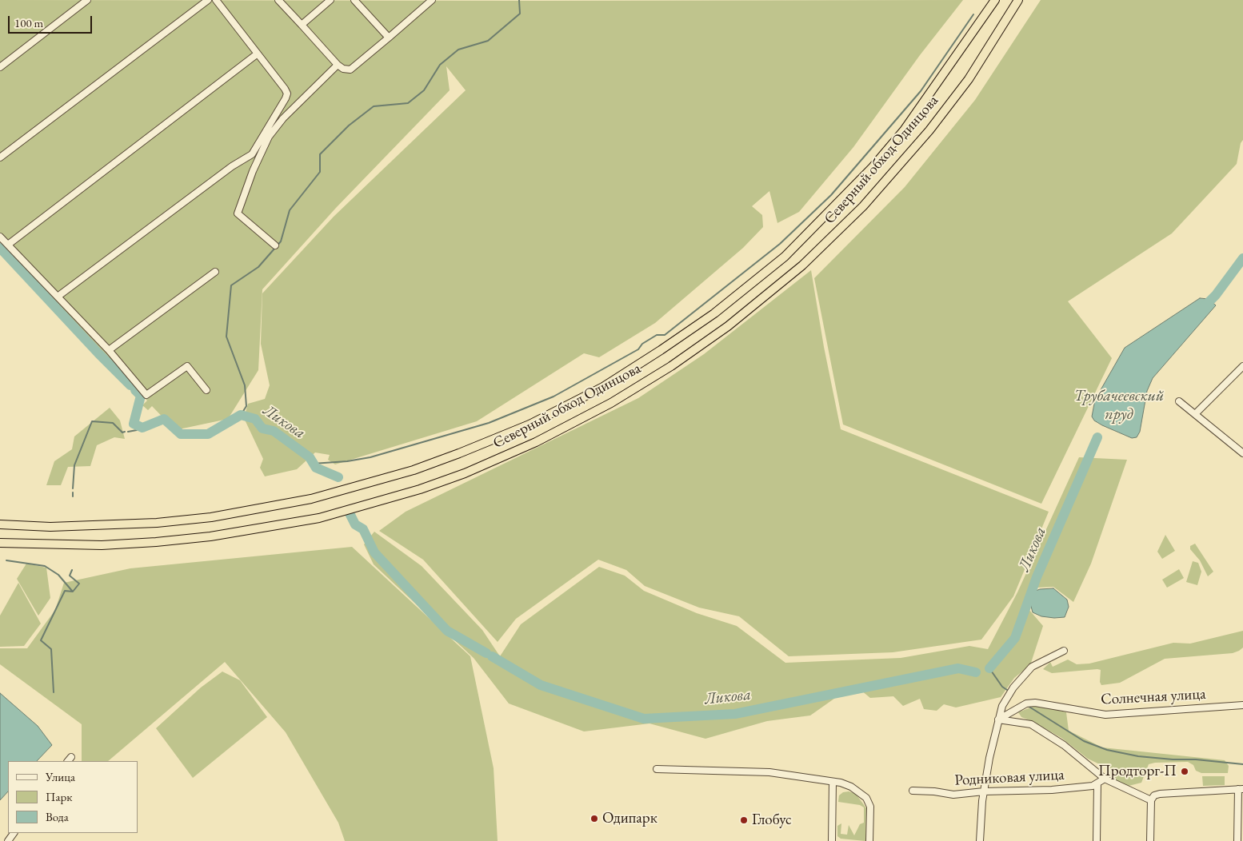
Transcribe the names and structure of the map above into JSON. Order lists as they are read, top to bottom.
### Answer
{
  "streets": {
    "highway": ["Северный обход Одинцова"],
    "street": ["Солнечная улица", "Родниковая улица"]
  },
  "water": ["Трубачеевский пруд", "Ликова"],
  "places": ["Продторг-П", "Одипарк", "Глобус"],
  "legend": ["Улица", "Парк", "Вода"],
  "scale_bar": "100 m"
}
